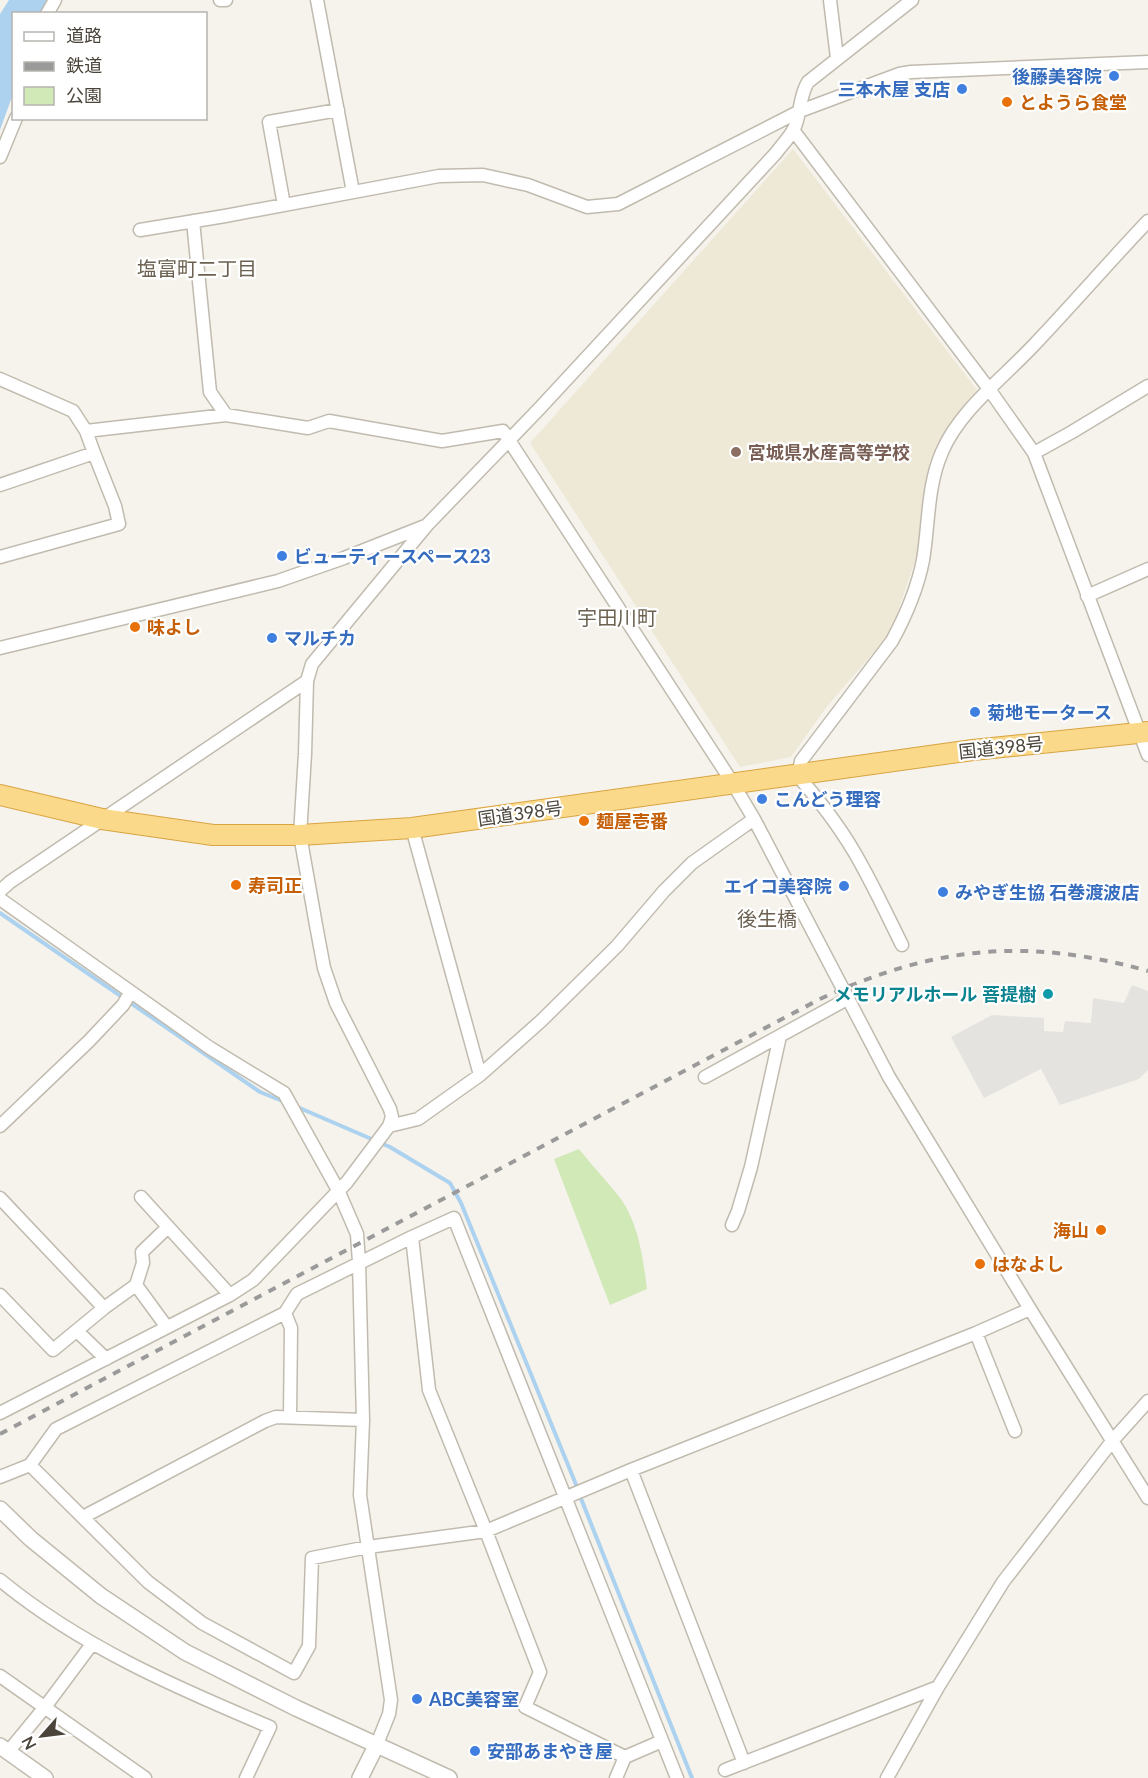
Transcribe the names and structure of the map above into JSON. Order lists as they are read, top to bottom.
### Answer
{
  "streets": {
    "highway": ["国道398号"]
  },
  "districts": ["塩富町二丁目", "宇田川町", "後生橋"],
  "places": [
    "後藤美容院",
    "三本木屋 支店",
    "とようら食堂",
    "宮城県水産高等学校",
    "ビューティースペース23",
    "味よし",
    "マルチカ",
    "菊地モータース",
    "こんどう理容",
    "麺屋壱番",
    "寿司正",
    "エイコ美容院",
    "みやぎ生協 石巻渡波店",
    "メモリアルホール 菩提樹",
    "海山",
    "はなよし",
    "ABC美容室",
    "安部あまやき屋"
  ],
  "legend": ["道路", "鉄道", "公園"],
  "north": "bottom left"
}
